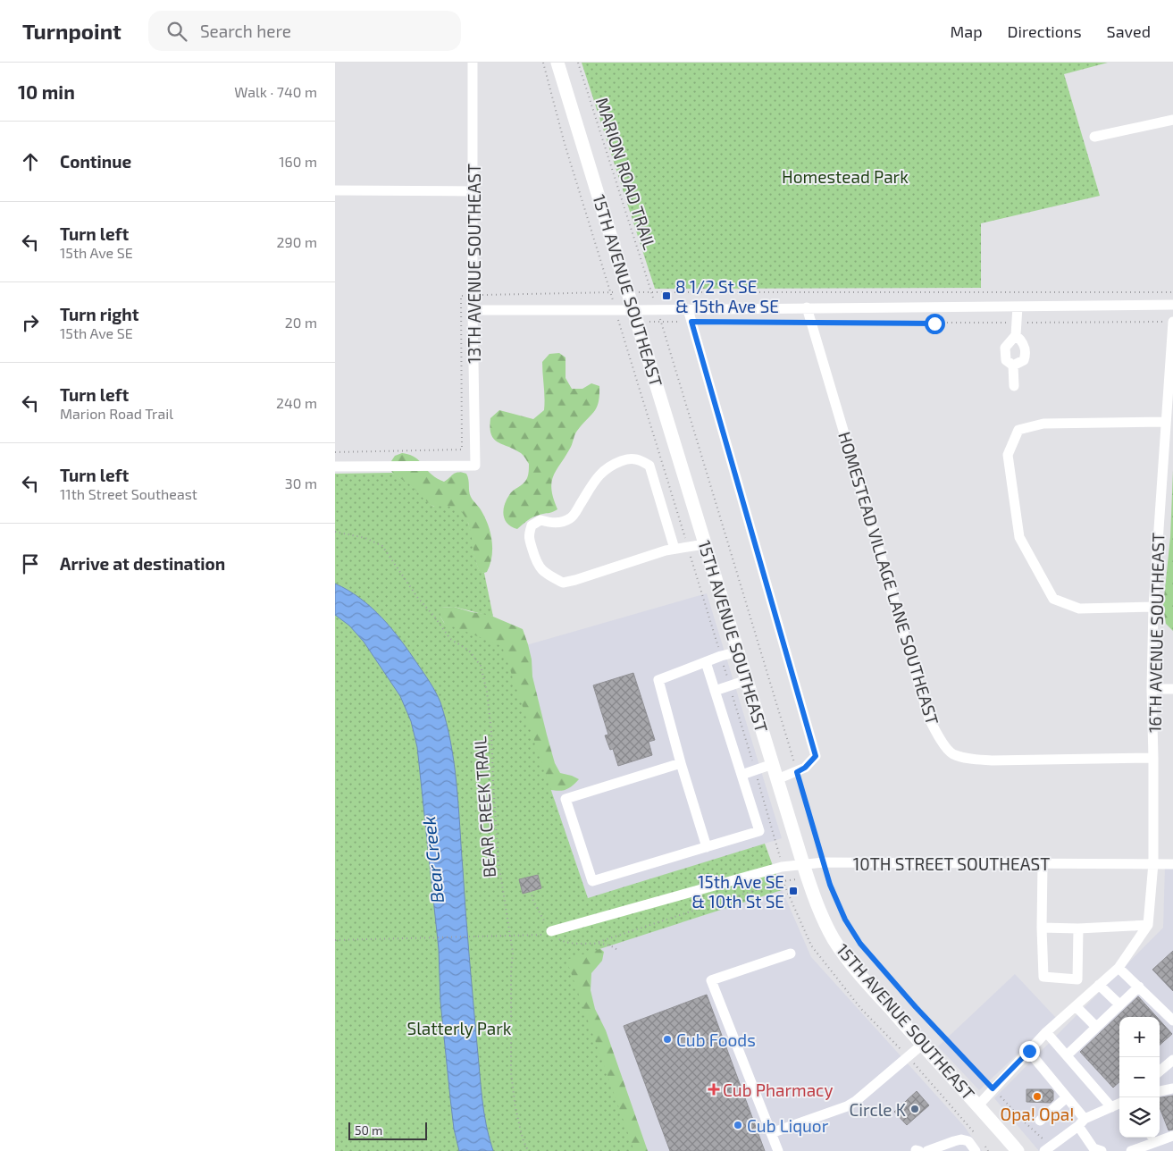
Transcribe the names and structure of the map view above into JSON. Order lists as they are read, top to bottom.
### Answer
{
  "streets": {
    "main road": ["15TH AVENUE SOUTHEAST"],
    "street": [
      "13TH AVENUE SOUTHEAST",
      "HOMESTEAD VILLAGE LANE SOUTHEAST",
      "16TH AVENUE SOUTHEAST",
      "10TH STREET SOUTHEAST"
    ],
    "path": ["MARION ROAD TRAIL", "BEAR CREEK TRAIL"]
  },
  "crossings": [
    ["15TH AVENUE SOUTHEAST", "10TH STREET SOUTHEAST"],
    ["HOMESTEAD VILLAGE LANE SOUTHEAST", "16TH AVENUE SOUTHEAST"],
    ["16TH AVENUE SOUTHEAST", "10TH STREET SOUTHEAST"]
  ],
  "water": ["Bear Creek"],
  "parks": ["Homestead Park", "Slatterly Park"],
  "places": {
    "transit": ["8 1/2 St SE & 15th Ave SE", "15th Ave SE & 10th St SE"],
    "other": [
      "Cub Foods",
      "Opa! Opa!",
      "Circle K",
      "Cub Liquor"
    ],
    "health": ["Cub Pharmacy"]
  },
  "scale_bar": "50 m",
  "page": {
    "header": "Turnpoint",
    "search": "Search here",
    "nav": ["Map", "Directions", "Saved"],
    "heading": ["10 min", "Walk · 740 m"],
    "list": [
      ["Continue", "160 m"],
      ["Turn left", "15th Ave SE", "290 m"],
      ["Turn right", "15th Ave SE", "20 m"],
      ["Turn left", "Marion Road Trail", "240 m"],
      ["Turn left", "11th Street Southeast", "30 m"],
      "Arrive at destination"
    ],
    "map_buttons": ["+", "−"],
    "scale": "50 m"
  }
}
